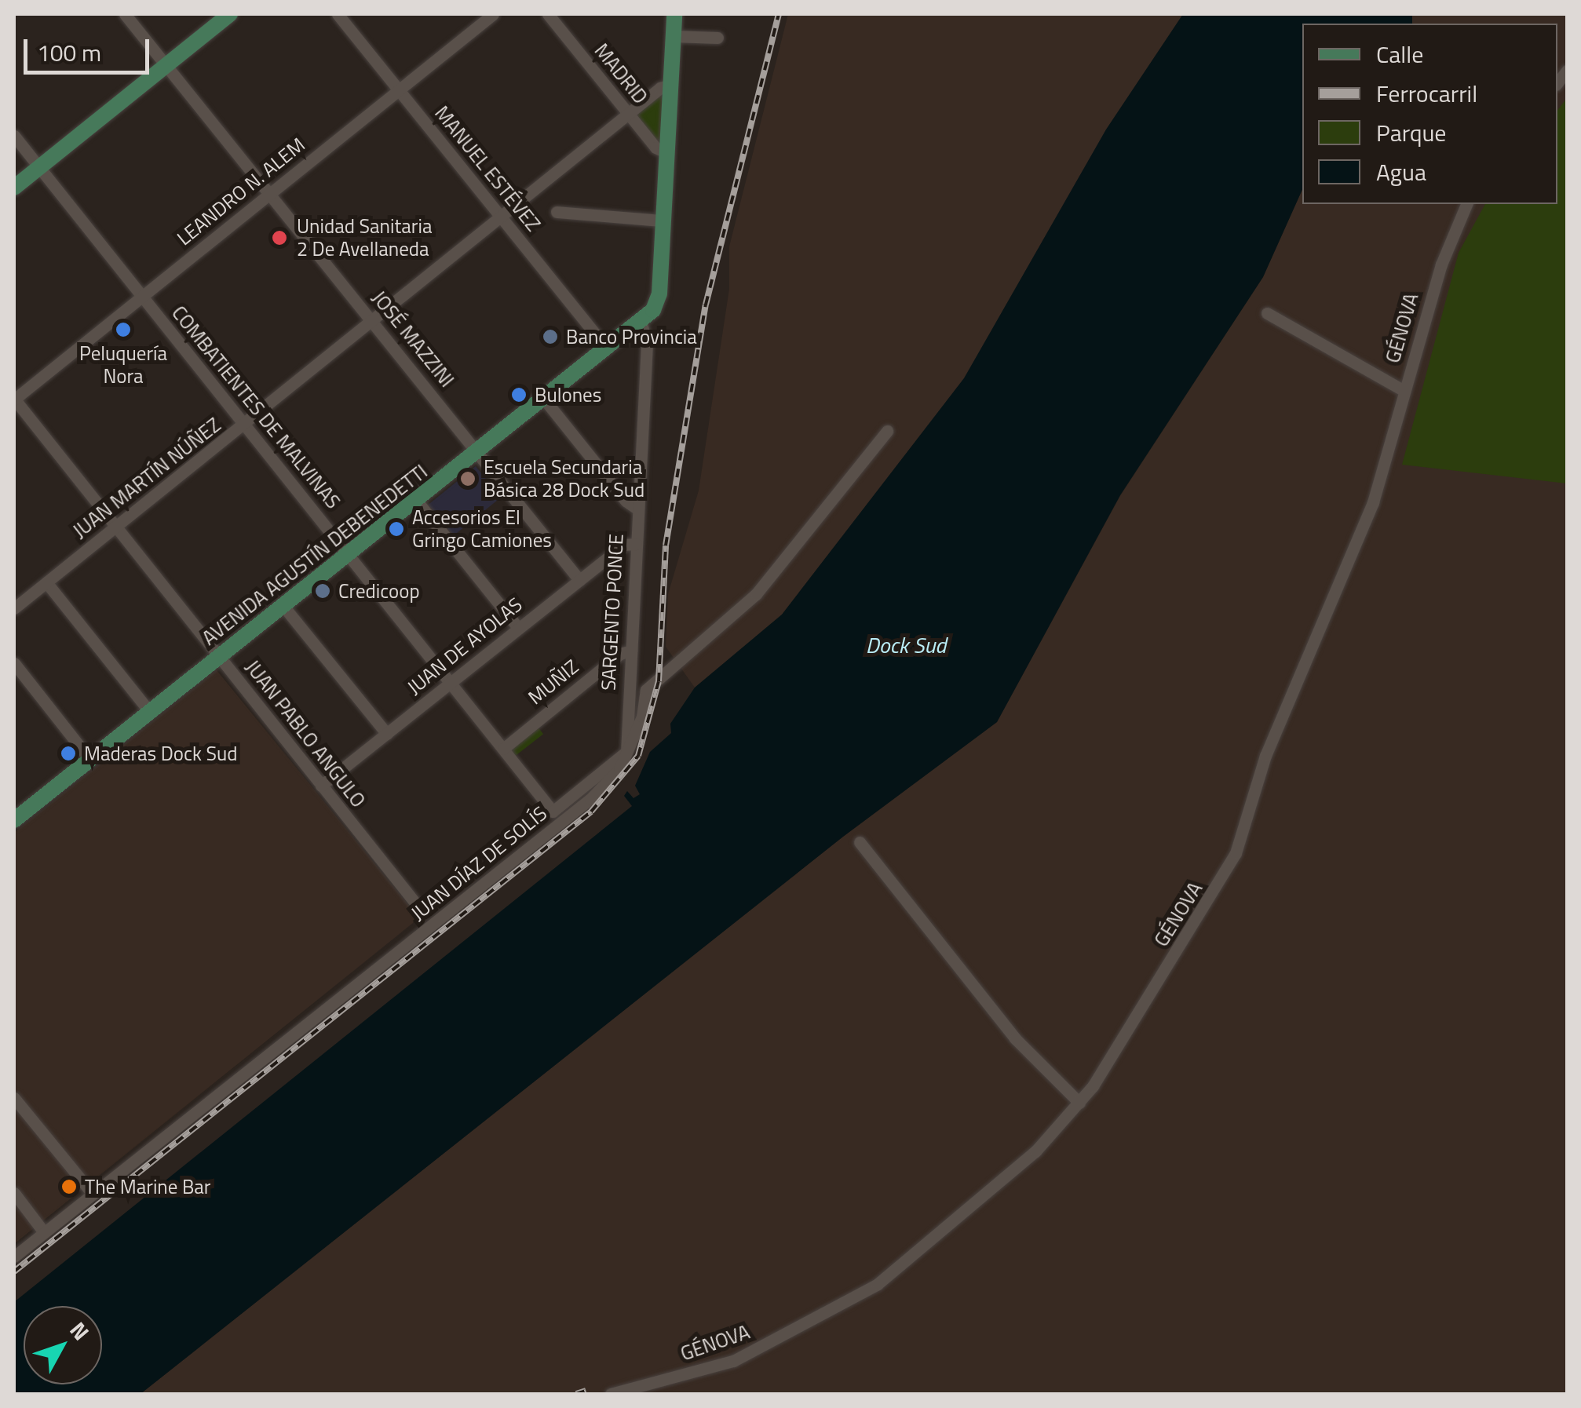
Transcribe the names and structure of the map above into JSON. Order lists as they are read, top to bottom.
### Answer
{
  "streets": {
    "main road": ["AVENIDA AGUSTÍN DEBENEDETTI"],
    "street": [
      "MADRID",
      "MANUEL ESTÉVEZ",
      "LEANDRO N. ALEM",
      "GÉNOVA",
      "JOSÉ MAZZINI",
      "COMBATIENTES DE MALVINAS",
      "JUAN MARTÍN NÚÑEZ",
      "SARGENTO PONCE",
      "JUAN DE AYOLAS",
      "MUÑIZ",
      "JUAN PABLO ANGULO",
      "JUAN DÍAZ DE SOLÍS"
    ]
  },
  "crossings": [
    ["MADRID", "JUAN MARTÍN NÚÑEZ"],
    ["MANUEL ESTÉVEZ", "LEANDRO N. ALEM"],
    ["MANUEL ESTÉVEZ", "JUAN MARTÍN NÚÑEZ"],
    ["MANUEL ESTÉVEZ", "AVENIDA AGUSTÍN DEBENEDETTI"],
    ["LEANDRO N. ALEM", "JOSÉ MAZZINI"],
    ["LEANDRO N. ALEM", "COMBATIENTES DE MALVINAS"],
    ["LEANDRO N. ALEM", "JUAN PABLO ANGULO"],
    ["JOSÉ MAZZINI", "JUAN MARTÍN NÚÑEZ"],
    ["JOSÉ MAZZINI", "AVENIDA AGUSTÍN DEBENEDETTI"],
    ["JOSÉ MAZZINI", "JUAN DE AYOLAS"],
    ["COMBATIENTES DE MALVINAS", "JUAN MARTÍN NÚÑEZ"],
    ["COMBATIENTES DE MALVINAS", "AVENIDA AGUSTÍN DEBENEDETTI"],
    ["COMBATIENTES DE MALVINAS", "SARGENTO PONCE"],
    ["COMBATIENTES DE MALVINAS", "JUAN DE AYOLAS"],
    ["COMBATIENTES DE MALVINAS", "MUÑIZ"],
    ["COMBATIENTES DE MALVINAS", "JUAN DÍAZ DE SOLÍS"],
    ["JUAN MARTÍN NÚÑEZ", "JUAN PABLO ANGULO"],
    ["AVENIDA AGUSTÍN DEBENEDETTI", "SARGENTO PONCE"],
    ["AVENIDA AGUSTÍN DEBENEDETTI", "JUAN PABLO ANGULO"],
    ["SARGENTO PONCE", "JUAN DE AYOLAS"],
    ["SARGENTO PONCE", "MUÑIZ"],
    ["SARGENTO PONCE", "JUAN DÍAZ DE SOLÍS"],
    ["JUAN DE AYOLAS", "JUAN PABLO ANGULO"]
  ],
  "water": ["Dock Sud"],
  "places": [
    "Unidad Sanitaria 2 De Avellaneda",
    "Peluquería Nora",
    "Banco Provincia",
    "Bulones",
    "Escuela Secundaria Básica 28 Dock Sud",
    "Accesorios El Gringo Camiones",
    "Credicoop",
    "Maderas Dock Sud",
    "The Marine Bar"
  ],
  "legend": [
    "Calle",
    "Ferrocarril",
    "Parque",
    "Agua"
  ],
  "scale_bar": "100 m",
  "north": "top right"
}
